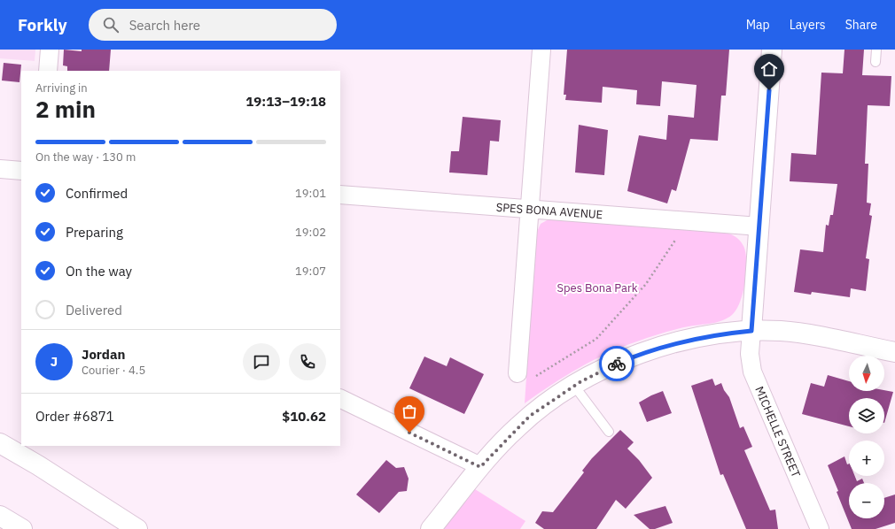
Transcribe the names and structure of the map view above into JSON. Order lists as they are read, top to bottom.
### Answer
{
  "streets": {
    "street": ["SPES BONA AVENUE", "MICHELLE STREET"]
  },
  "parks": ["Spes Bona Park"],
  "north": "bottom",
  "page": {
    "header": "Forkly",
    "search": "Search here",
    "nav": ["Map", "Layers", "Share"],
    "heading": ["2 min", "Arriving in", "19:13–19:18"],
    "panel": [
      "Jordan",
      "Courier · 4.5",
      "Order #6871",
      "$10.62"
    ],
    "bar": "On the way · 130 m",
    "list": [
      ["Confirmed", "19:01"],
      ["Preparing", "19:02"],
      ["On the way", "19:07"],
      "Delivered"
    ],
    "round": "J",
    "map_buttons": ["+", "−"]
  }
}
